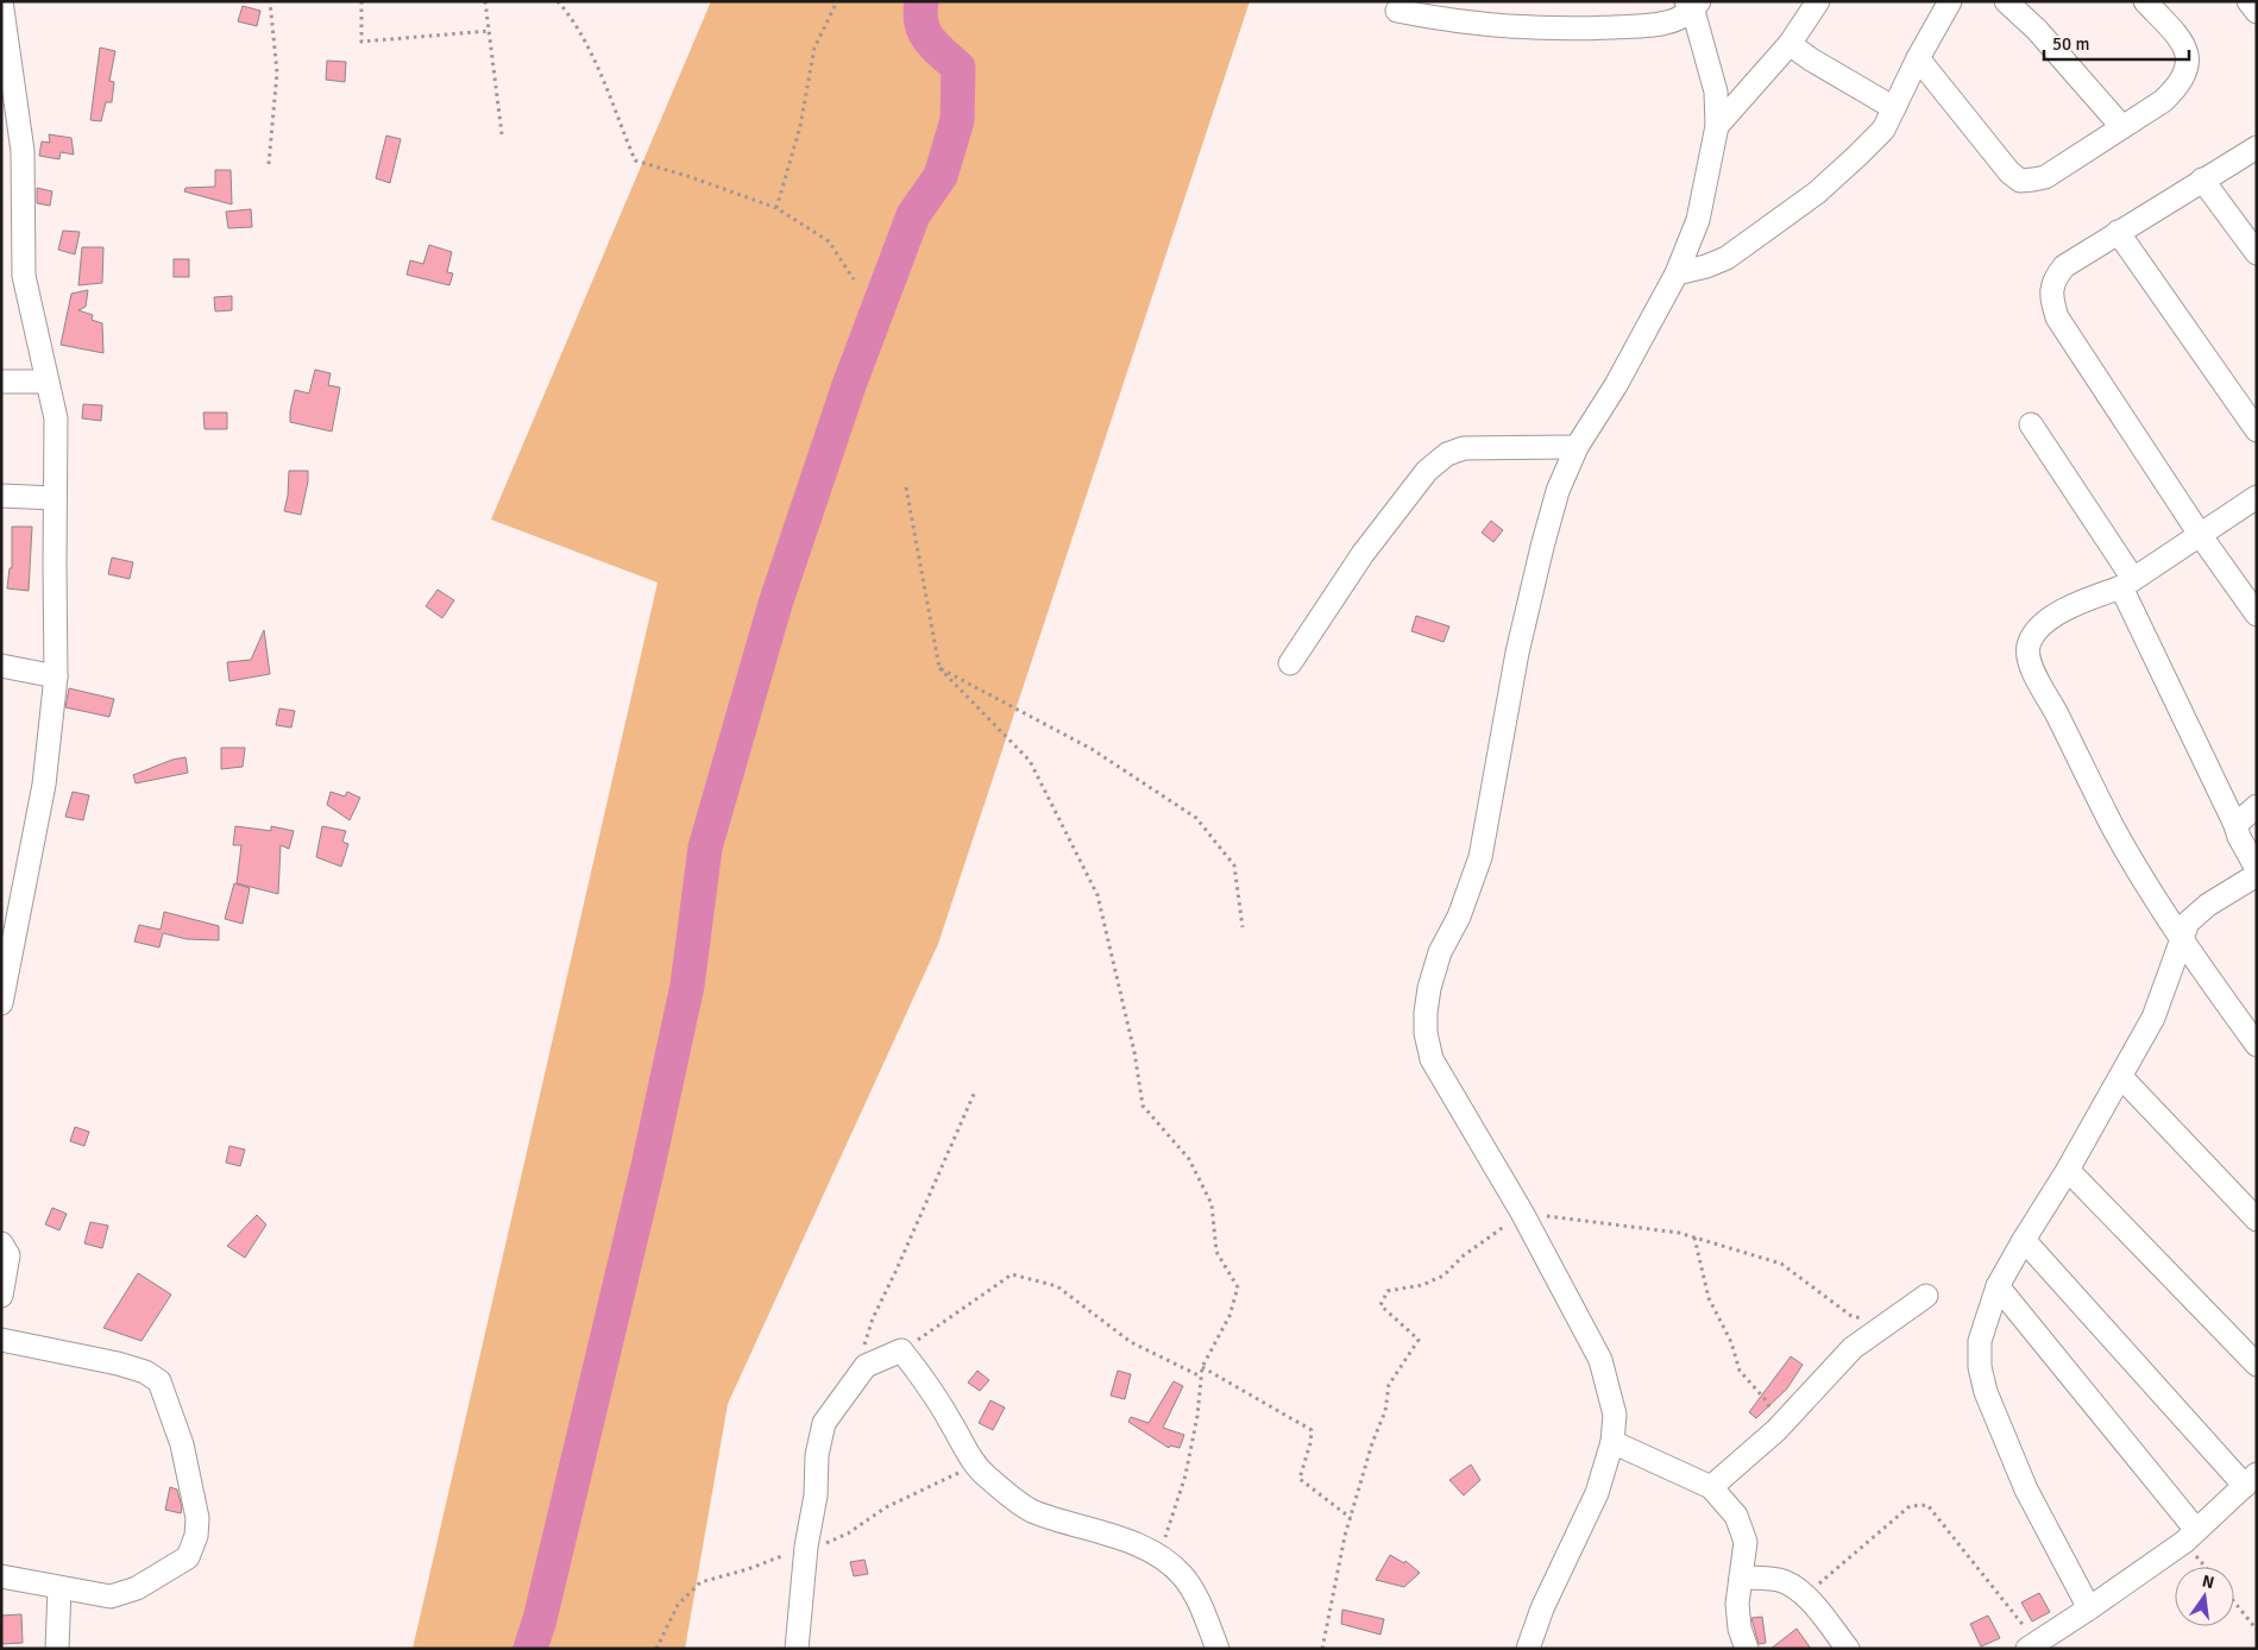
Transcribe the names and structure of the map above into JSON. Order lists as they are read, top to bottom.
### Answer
{
  "scale_bar": "50 m",
  "north": "top"
}
